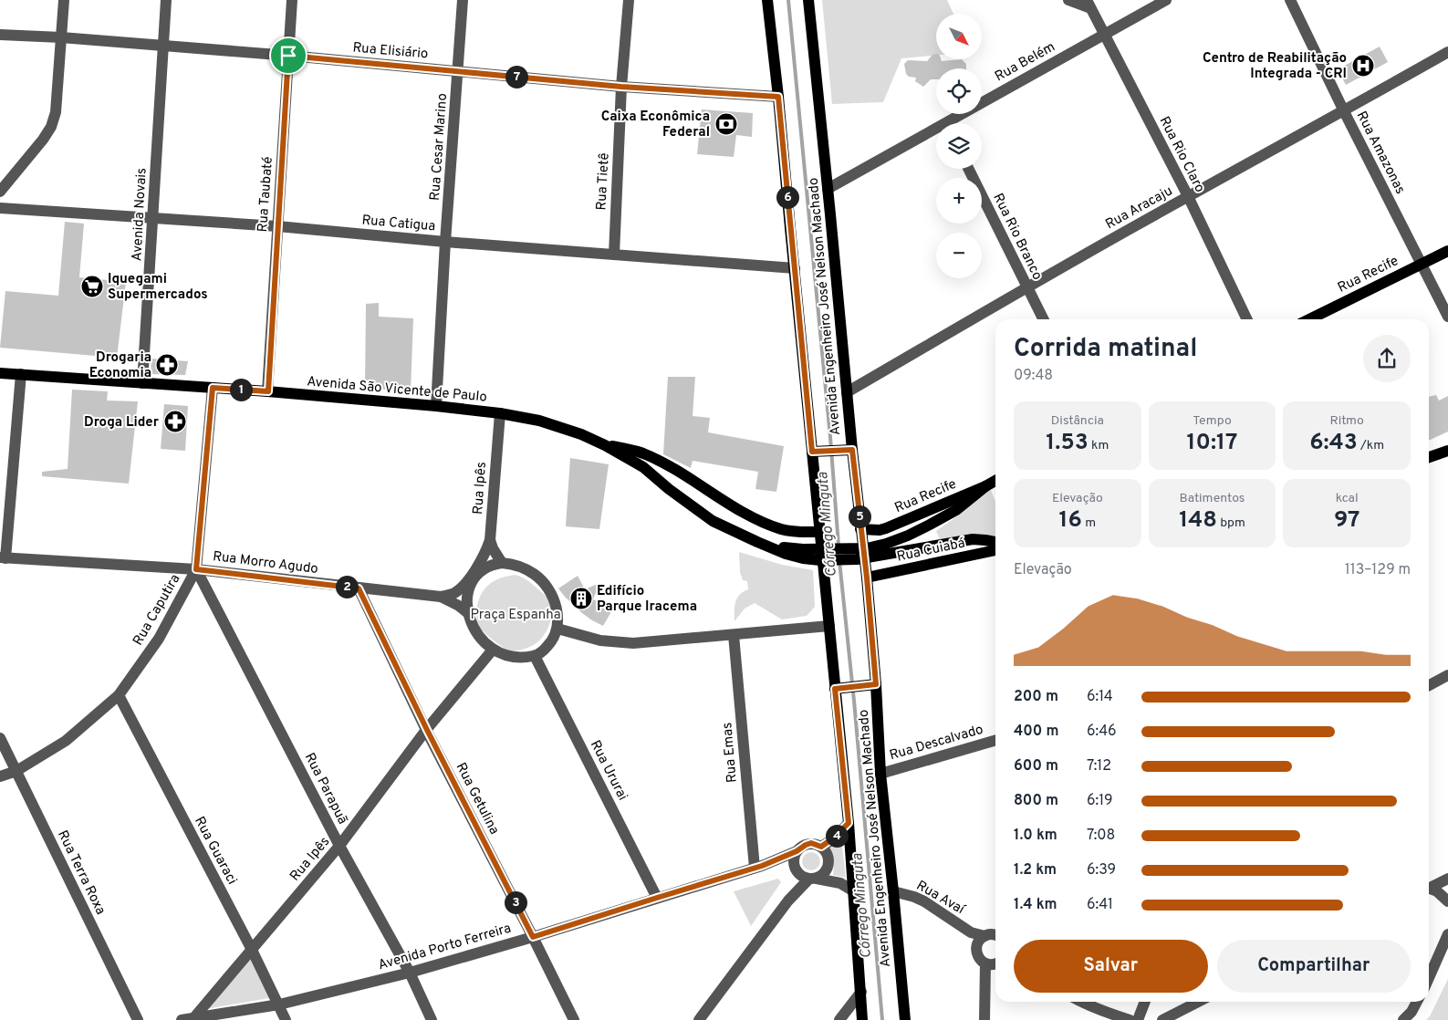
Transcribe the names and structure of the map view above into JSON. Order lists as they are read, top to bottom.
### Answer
{
  "streets": {
    "main road": [
      "Rua Recife",
      "Avenida Engenheiro José Nelson Machado",
      "Avenida São Vicente de Paulo",
      "Rua Cuiabá"
    ],
    "street": [
      "Rua Elisiário",
      "Rua Belém",
      "Rua Cesar Marino",
      "Rua Amazonas",
      "Rua Rio Claro",
      "Rua Tietê",
      "Rua Taubaté",
      "Rua Aracaju",
      "Avenida Novais",
      "Rua Catigua",
      "Rua Rio Branco",
      "Rua Ipês",
      "Rua Morro Agudo",
      "Rua Caputira",
      "Rua Descalvado",
      "Rua Emas",
      "Rua Ururai",
      "Rua Parapuã",
      "Rua Getulina",
      "Rua Guaraci",
      "Rua Terra Roxa",
      "Rua Avaí",
      "Avenida Porto Ferreira"
    ]
  },
  "crossings": [
    ["Rua Elisiário", "Rua Cesar Marino"],
    ["Rua Elisiário", "Rua Tietê"],
    ["Rua Elisiário", "Rua Taubaté"],
    ["Rua Elisiário", "Avenida Novais"],
    ["Rua Elisiário", "Avenida Engenheiro José Nelson Machado"],
    ["Rua Belém", "Rua Rio Claro"],
    ["Rua Belém", "Avenida Engenheiro José Nelson Machado"],
    ["Rua Cesar Marino", "Rua Catigua"],
    ["Rua Cesar Marino", "Avenida São Vicente de Paulo"],
    ["Rua Amazonas", "Rua Aracaju"],
    ["Rua Amazonas", "Rua Recife"],
    ["Rua Rio Claro", "Rua Aracaju"],
    ["Rua Tietê", "Rua Catigua"],
    ["Rua Taubaté", "Rua Catigua"],
    ["Rua Taubaté", "Avenida São Vicente de Paulo"],
    ["Rua Aracaju", "Rua Rio Branco"],
    ["Rua Aracaju", "Avenida Engenheiro José Nelson Machado"],
    ["Avenida Novais", "Rua Catigua"],
    ["Avenida Novais", "Avenida São Vicente de Paulo"],
    ["Rua Catigua", "Avenida Engenheiro José Nelson Machado"],
    ["Rua Recife", "Avenida Engenheiro José Nelson Machado"],
    ["Rua Recife", "Avenida São Vicente de Paulo"],
    ["Avenida Engenheiro José Nelson Machado", "Rua Cuiabá"],
    ["Avenida Engenheiro José Nelson Machado", "Rua Descalvado"],
    ["Avenida Engenheiro José Nelson Machado", "Rua Avaí"],
    ["Avenida Engenheiro José Nelson Machado", "Avenida Porto Ferreira"],
    ["Avenida São Vicente de Paulo", "Rua Ipês"],
    ["Avenida São Vicente de Paulo", "Rua Caputira"],
    ["Rua Ipês", "Rua Morro Agudo"],
    ["Rua Ipês", "Rua Ururai"],
    ["Rua Ipês", "Rua Parapuã"],
    ["Rua Ipês", "Rua Getulina"],
    ["Rua Ipês", "Rua Guaraci"],
    ["Rua Ipês", "Avenida Porto Ferreira"],
    ["Rua Morro Agudo", "Rua Caputira"],
    ["Rua Morro Agudo", "Rua Ururai"],
    ["Rua Morro Agudo", "Rua Parapuã"],
    ["Rua Morro Agudo", "Rua Getulina"],
    ["Rua Caputira", "Rua Parapuã"],
    ["Rua Caputira", "Rua Guaraci"],
    ["Rua Caputira", "Rua Terra Roxa"],
    ["Rua Emas", "Avenida Porto Ferreira"],
    ["Rua Ururai", "Avenida Porto Ferreira"],
    ["Rua Parapuã", "Avenida Porto Ferreira"],
    ["Rua Getulina", "Avenida Porto Ferreira"],
    ["Rua Guaraci", "Avenida Porto Ferreira"]
  ],
  "water": ["Córrego Minguta"],
  "parks": ["Praça Espanha"],
  "places": {
    "hospital": ["Centro de Reabilitação Integrada - CRI"],
    "bank": ["Caixa Econômica Federal"],
    "supermarket": ["Iquegami Supermercados"],
    "pharmacy": ["Drogaria Economia", "Droga Lider"],
    "building": ["Edifício Parque Iracema"]
  },
  "north": "bottom right",
  "page": {
    "map_buttons": ["+", "−"],
    "pins": [
      "7",
      "6",
      "1",
      "5",
      "2",
      "4",
      "3"
    ],
    "heading": ["Corrida matinal", "09:48"],
    "stats": [
      ["Distância", "1.53 km"],
      ["Tempo", "10:17"],
      ["Ritmo", "6:43 /km"],
      ["Elevação", "16 m"],
      ["Batimentos", "148 bpm"],
      ["kcal", "97"]
    ],
    "chart": ["Elevação", "113–129 m"],
    "list": [
      {
        "name": "200 m",
        "note": "6:14"
      },
      {
        "name": "400 m",
        "note": "6:46"
      },
      {
        "name": "600 m",
        "note": "7:12"
      },
      {
        "name": "800 m",
        "note": "6:19"
      },
      {
        "name": "1.0 km",
        "note": "7:08"
      },
      {
        "name": "1.2 km",
        "note": "6:39"
      },
      {
        "name": "1.4 km",
        "note": "6:41"
      }
    ],
    "buttons": ["Salvar", "Compartilhar"]
  }
}
